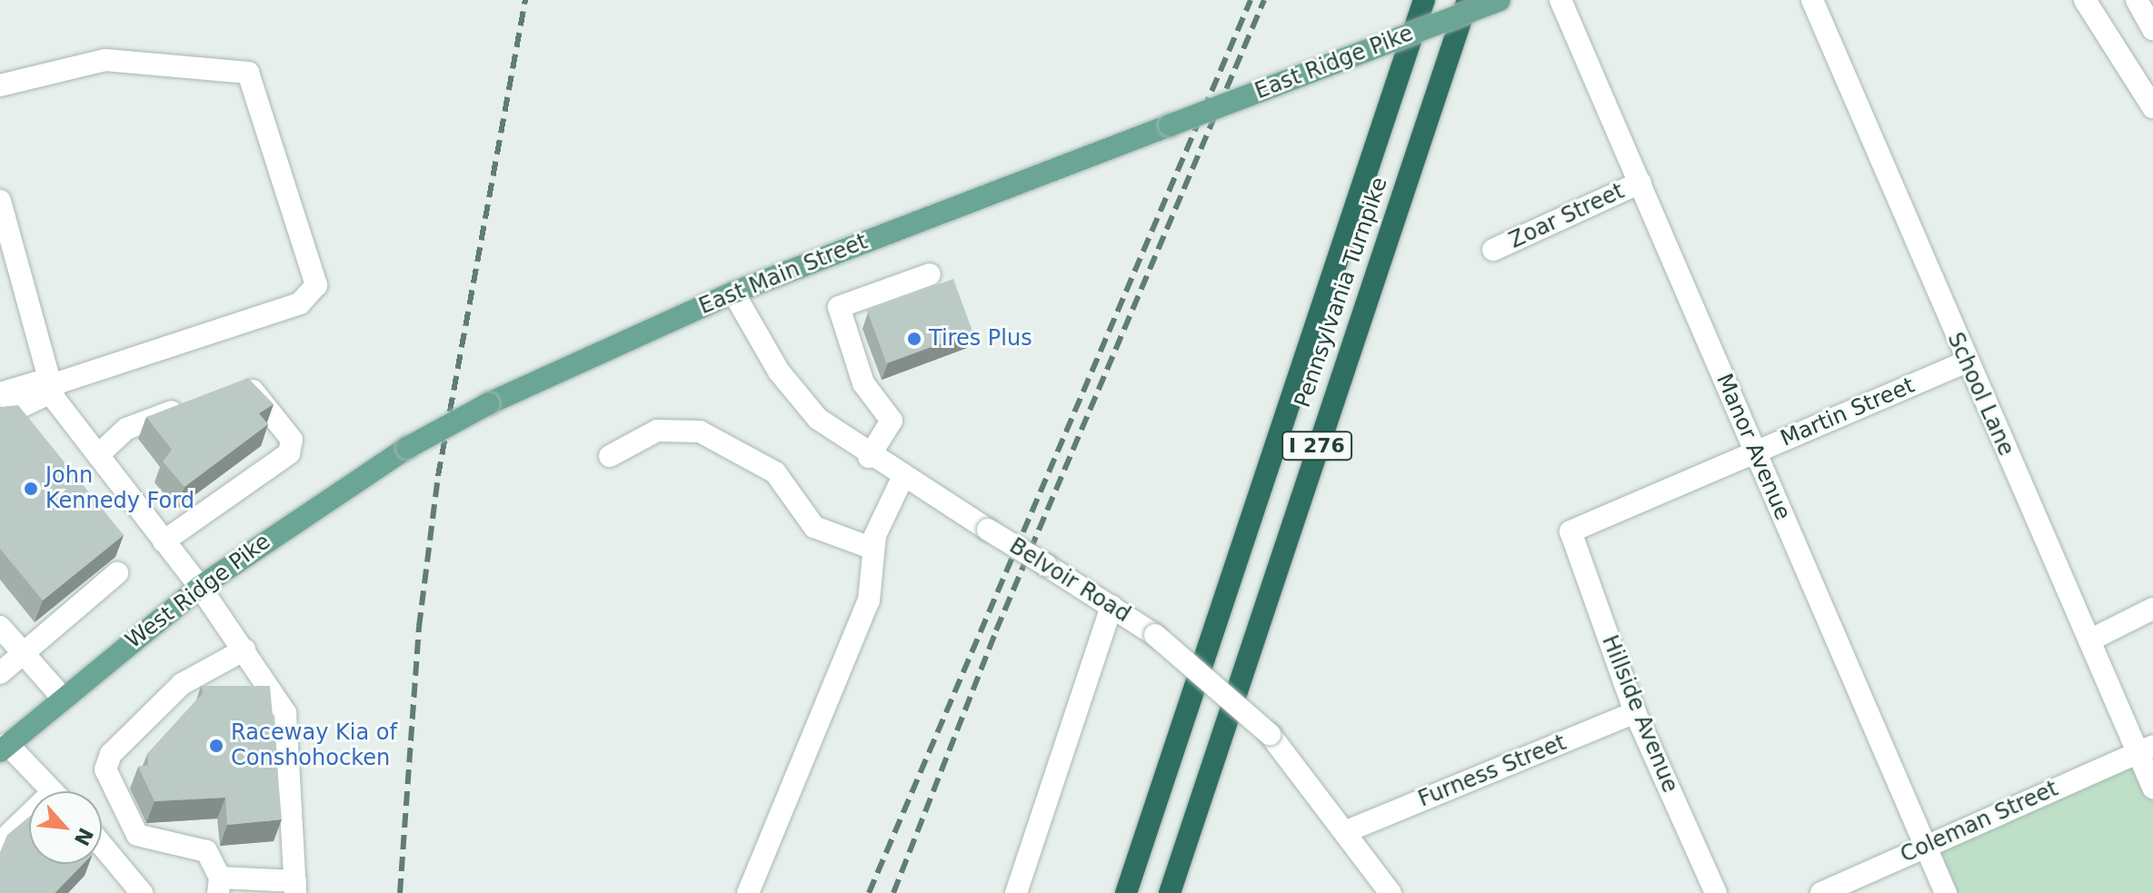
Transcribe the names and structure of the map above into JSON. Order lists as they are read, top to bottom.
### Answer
{
  "streets": {
    "highway": ["Pennsylvania Turnpike", "I 276"],
    "main road": ["East Ridge Pike", "East Main Street", "West Ridge Pike"],
    "street": [
      "Zoar Street",
      "School Lane",
      "Martin Street",
      "Manor Avenue",
      "Belvoir Road",
      "Hillside Avenue",
      "Furness Street",
      "Coleman Street"
    ]
  },
  "crossings": [
    ["East Ridge Pike", "East Main Street"],
    ["Zoar Street", "Manor Avenue"],
    ["East Main Street", "Belvoir Road"],
    ["East Main Street", "West Ridge Pike"],
    ["School Lane", "Martin Street"],
    ["School Lane", "Coleman Street"],
    ["Martin Street", "Manor Avenue"],
    ["Martin Street", "Hillside Avenue"],
    ["Manor Avenue", "Coleman Street"],
    ["Belvoir Road", "Furness Street"],
    ["Hillside Avenue", "Furness Street"]
  ],
  "places": ["Tires Plus", "John Kennedy Ford", "Raceway Kia of Conshohocken"],
  "north": "bottom right"
}
